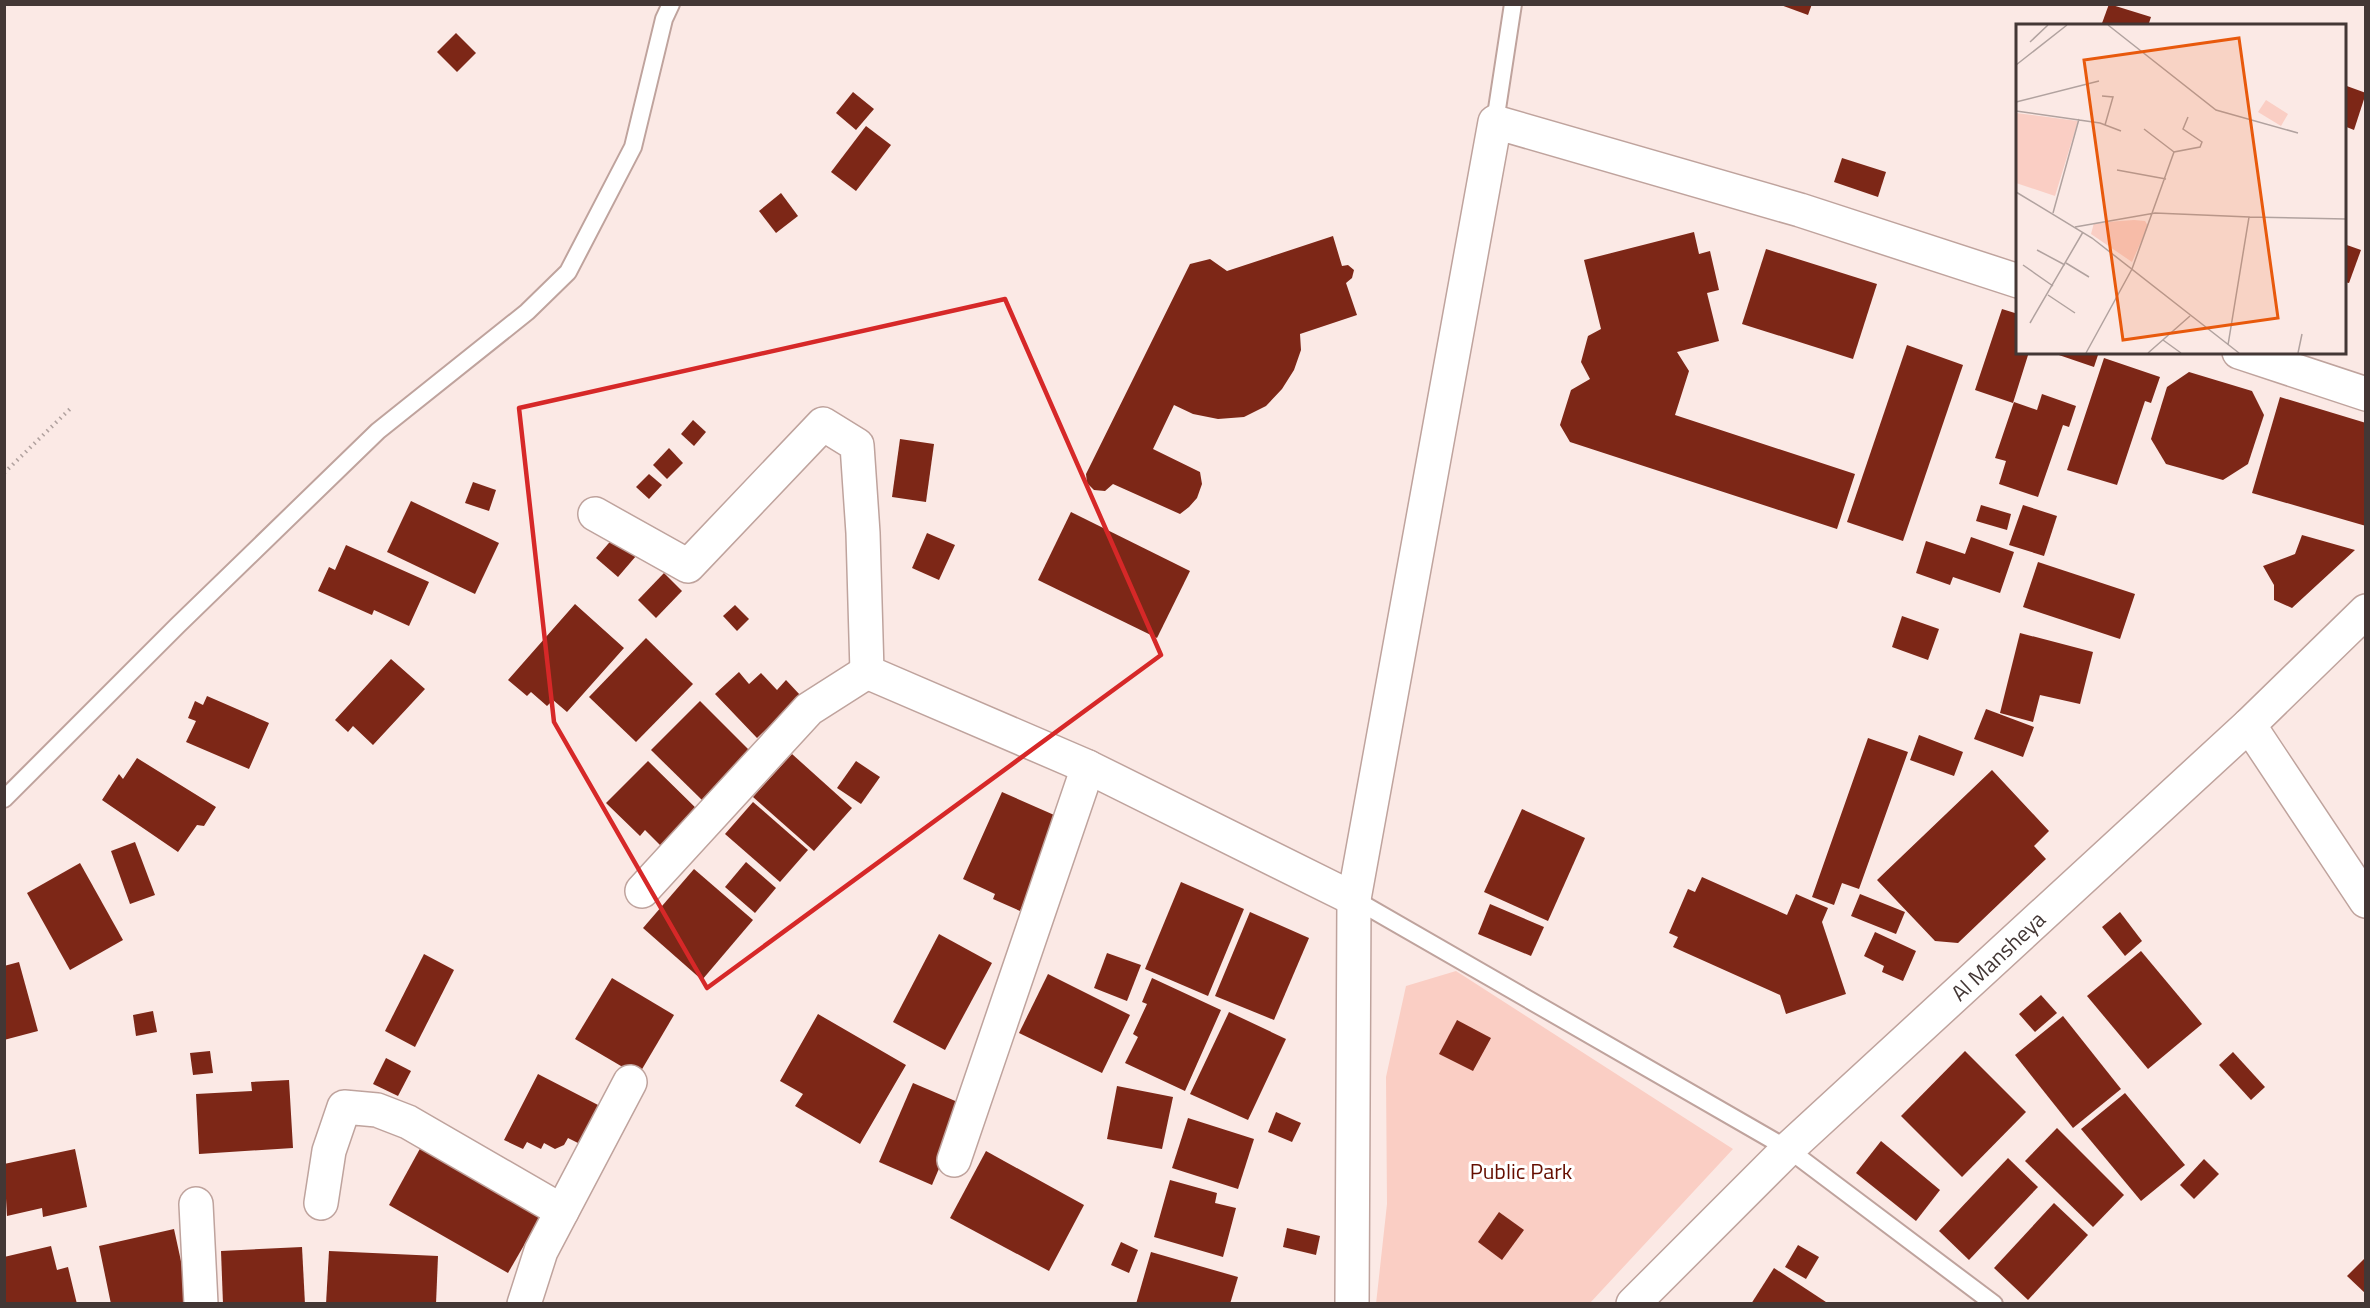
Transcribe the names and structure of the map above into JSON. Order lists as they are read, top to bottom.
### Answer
{
  "streets": {
    "street": ["Al Mansheya"]
  },
  "parks": ["Public Park"]
}
